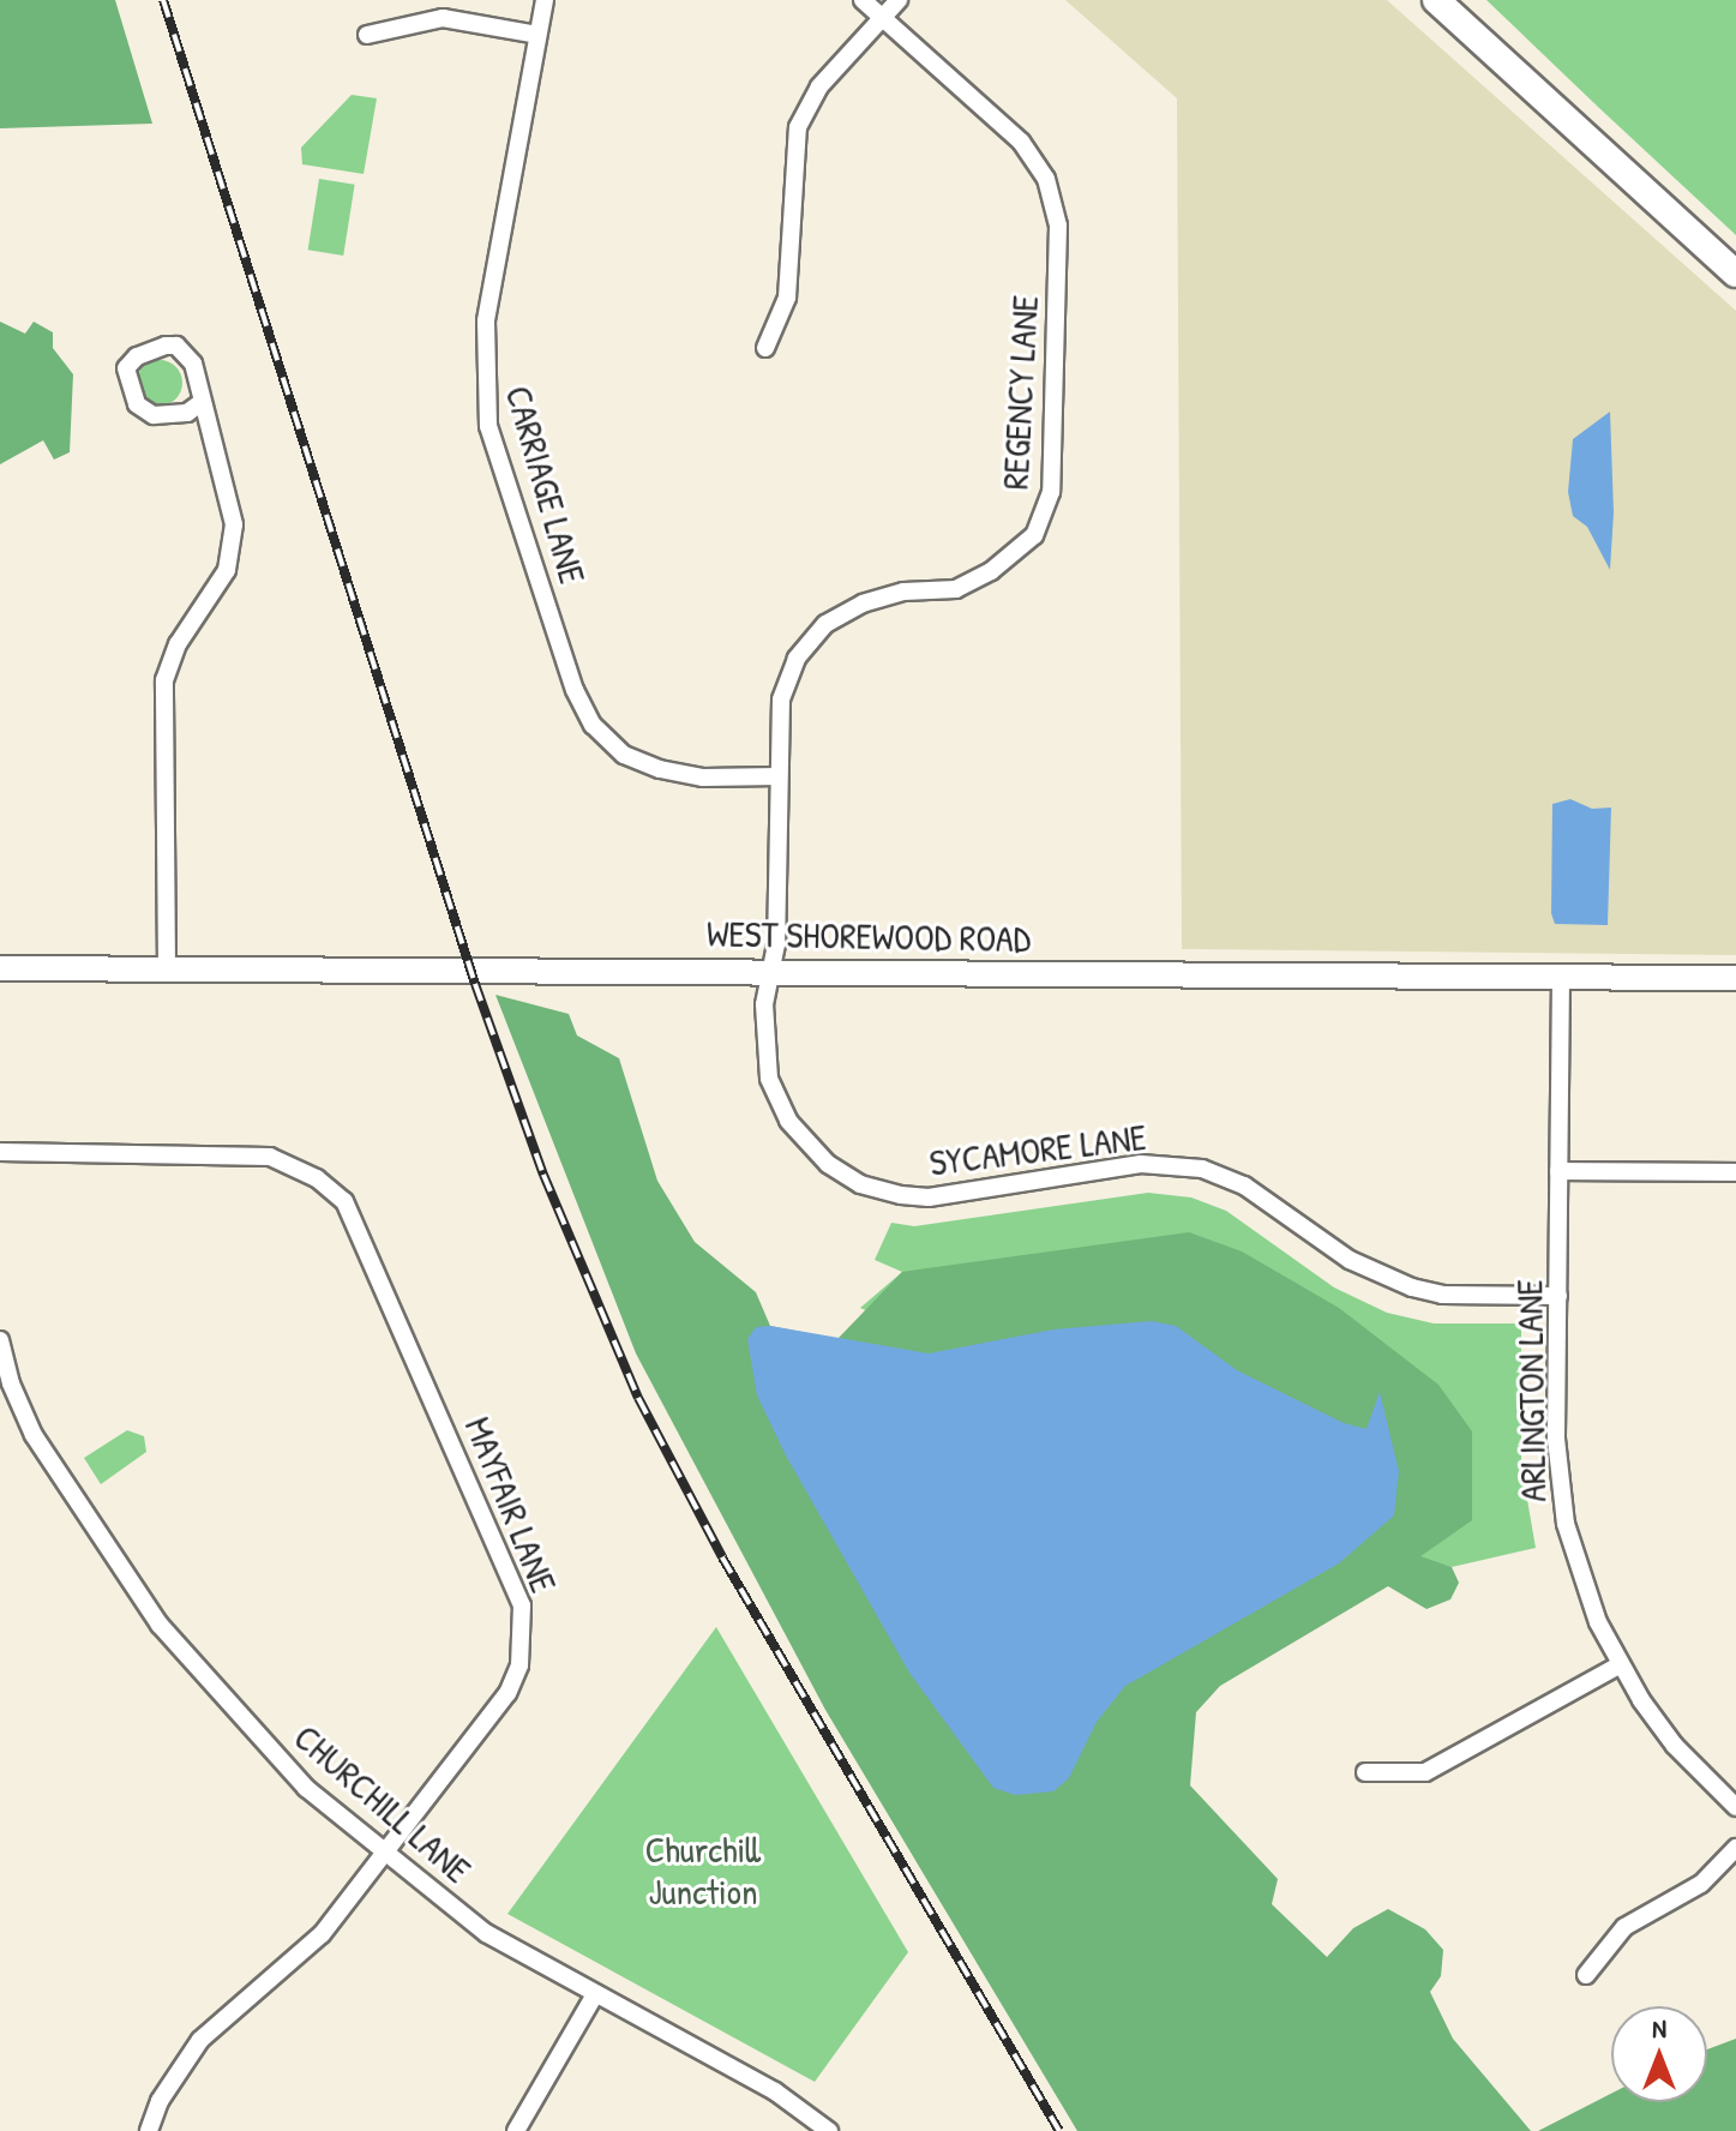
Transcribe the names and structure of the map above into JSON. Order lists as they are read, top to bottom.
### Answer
{
  "streets": {
    "main road": ["WEST SHOREWOOD ROAD"],
    "street": [
      "REGENCY LANE",
      "CARRIAGE LANE",
      "SYCAMORE LANE",
      "ARLINGTON LANE",
      "MAYFAIR LANE",
      "CHURCHILL LANE"
    ]
  },
  "crossings": [
    ["REGENCY LANE", "CARRIAGE LANE"],
    ["REGENCY LANE", "WEST SHOREWOOD ROAD"],
    ["REGENCY LANE", "SYCAMORE LANE"],
    ["WEST SHOREWOOD ROAD", "SYCAMORE LANE"],
    ["WEST SHOREWOOD ROAD", "ARLINGTON LANE"],
    ["SYCAMORE LANE", "ARLINGTON LANE"],
    ["MAYFAIR LANE", "CHURCHILL LANE"]
  ],
  "parks": ["Churchill Junction"],
  "north": "top"
}
